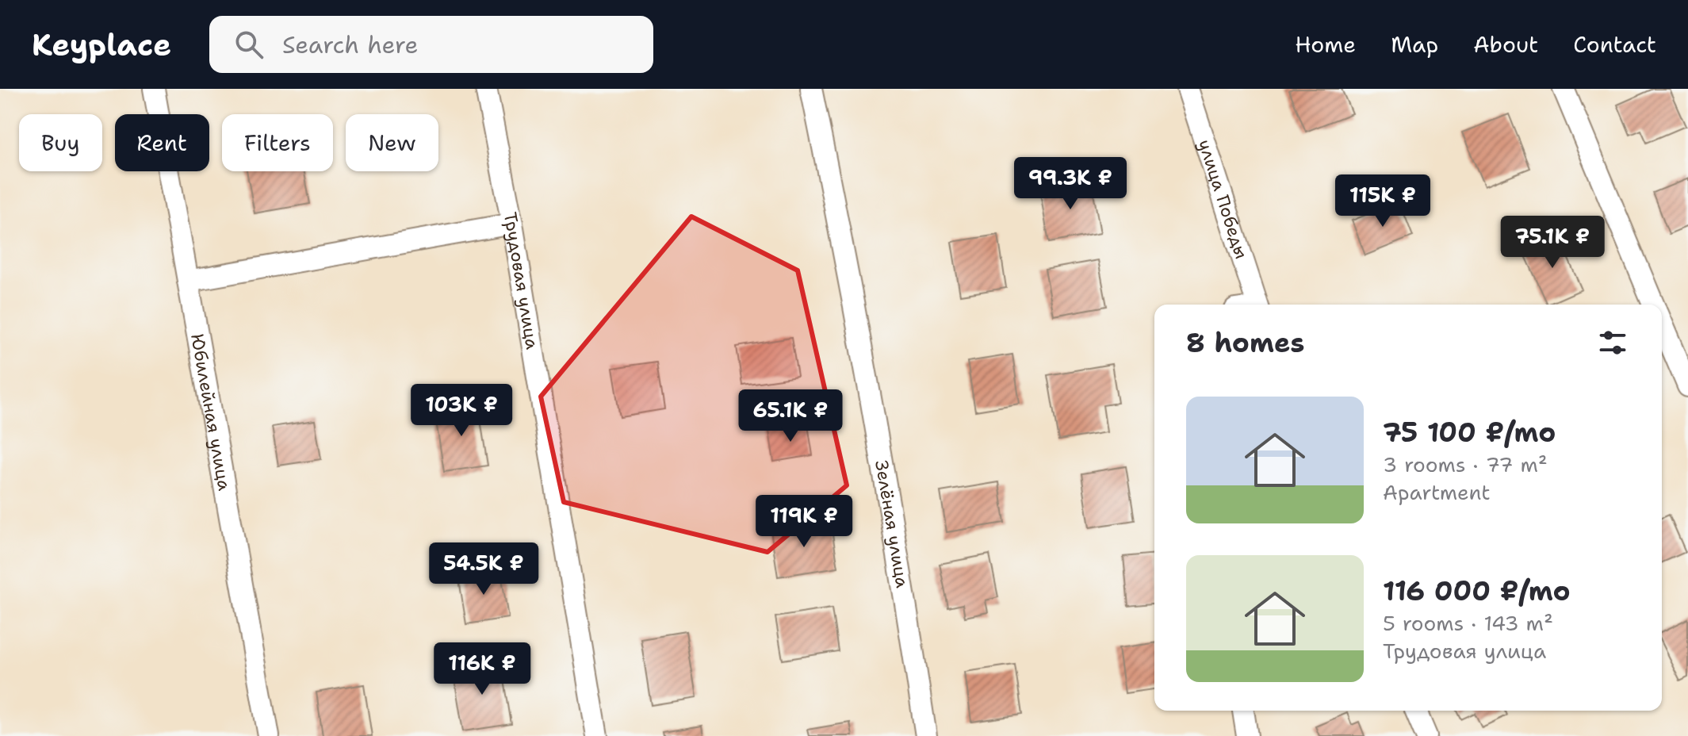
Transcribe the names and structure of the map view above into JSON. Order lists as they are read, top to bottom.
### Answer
{
  "streets": {
    "street": [
      "улица Победы",
      "Трудовая улица",
      "Юбилейная улица",
      "Зелёная улица"
    ]
  },
  "page": {
    "header": "Keyplace",
    "search": "Search here",
    "nav": [
      "Home",
      "Map",
      "About",
      "Contact"
    ],
    "chip": [
      "Buy",
      "Rent",
      "Filters",
      "New"
    ],
    "price": [
      "99.3K ₽",
      "115K ₽",
      "75.1K ₽",
      "103K ₽",
      "65.1K ₽",
      "119K ₽",
      "54.5K ₽",
      "116K ₽"
    ],
    "heading": "8 homes",
    "list": [
      {
        "name": "75 100 ₽/mo",
        "note": "3 rooms · 77 m² · Apartment"
      },
      {
        "name": "116 000 ₽/mo",
        "note": "5 rooms · 143 m² · Трудовая улица"
      }
    ]
  }
}
